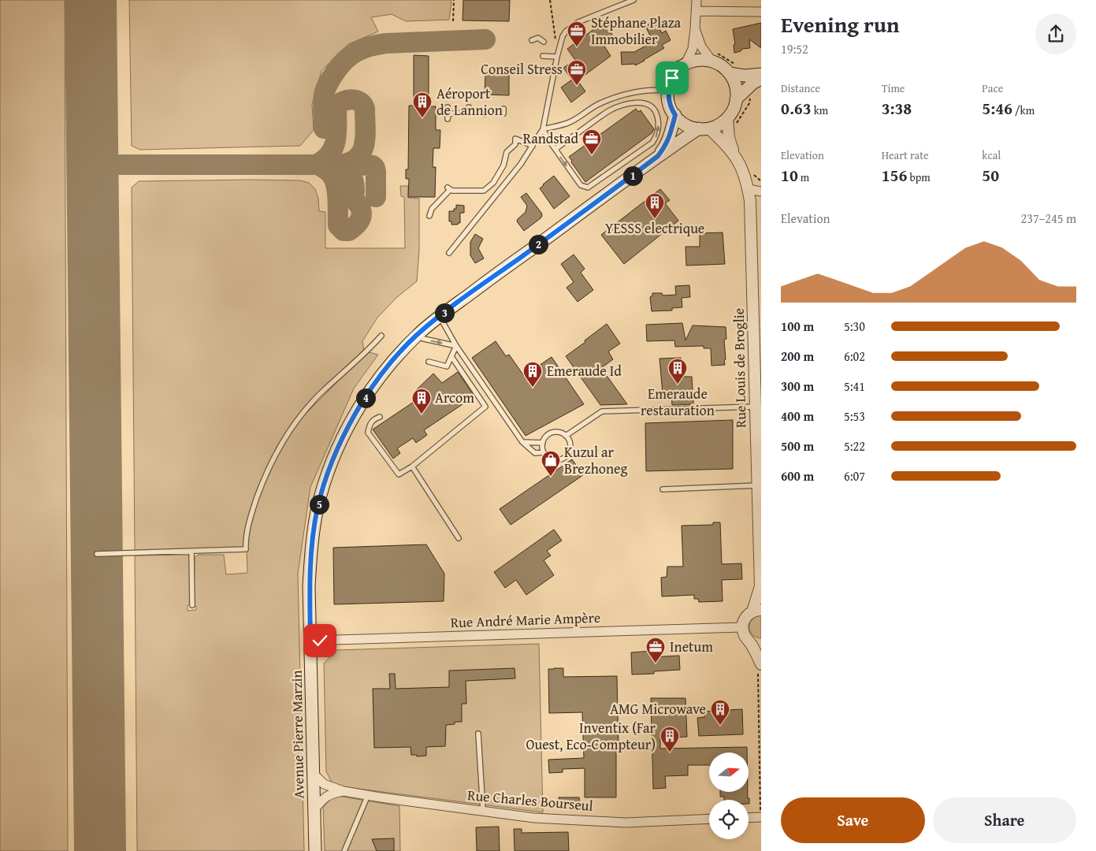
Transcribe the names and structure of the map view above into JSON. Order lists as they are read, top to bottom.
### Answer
{
  "streets": {
    "main road": ["Avenue Pierre Marzin"],
    "street": ["Rue Louis de Broglie", "Rue André Marie Ampère", "Rue Charles Bourseul"]
  },
  "crossings": [
    ["Rue Louis de Broglie", "Rue André Marie Ampère"],
    ["Rue Louis de Broglie", "Avenue Pierre Marzin"],
    ["Rue André Marie Ampère", "Avenue Pierre Marzin"],
    ["Avenue Pierre Marzin", "Rue Charles Bourseul"]
  ],
  "places": {
    "office": [
      "Stéphane Plaza Immobilier",
      "Conseil Stress",
      "Randstad",
      "Inetum"
    ],
    "building": [
      "Aéroport de Lannion",
      "YESSS electrique",
      "Emeraude restauration",
      "Emeraude Id",
      "Arcom",
      "AMG Microwave",
      "Inventix (Far Ouest, Eco-Compteur)"
    ],
    "shop": ["Kuzul ar Brezhoneg"]
  },
  "north": "right",
  "page": {
    "heading": ["Evening run", "19:52"],
    "stats": [
      ["Distance", "0.63 km"],
      ["Time", "3:38"],
      ["Pace", "5:46 /km"],
      ["Elevation", "10 m"],
      ["Heart rate", "156 bpm"],
      ["kcal", "50"]
    ],
    "pins": [
      "1",
      "2",
      "3",
      "4",
      "5"
    ],
    "chart": ["Elevation", "237–245 m"],
    "list": [
      {
        "name": "100 m",
        "note": "5:30"
      },
      {
        "name": "200 m",
        "note": "6:02"
      },
      {
        "name": "300 m",
        "note": "5:41"
      },
      {
        "name": "400 m",
        "note": "5:53"
      },
      {
        "name": "500 m",
        "note": "5:22"
      },
      {
        "name": "600 m",
        "note": "6:07"
      }
    ],
    "buttons": ["Save", "Share"]
  }
}
